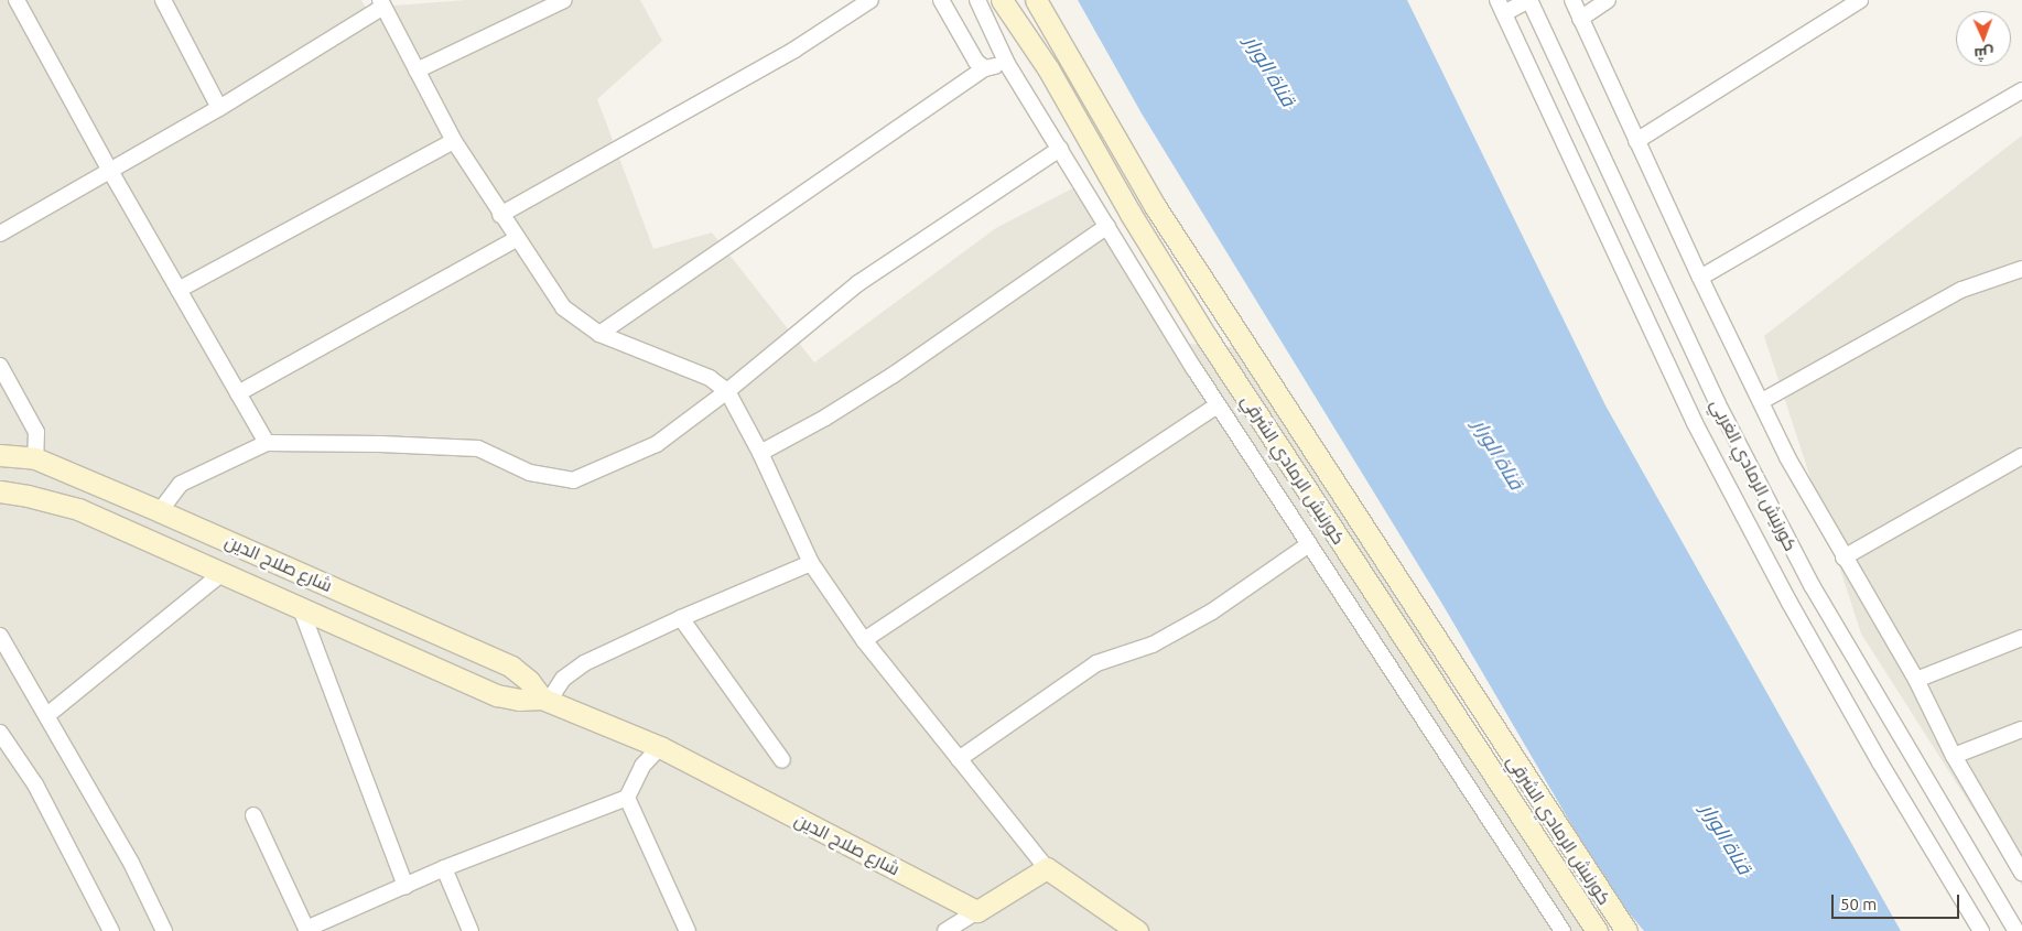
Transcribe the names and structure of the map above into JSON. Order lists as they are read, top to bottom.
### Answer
{
  "streets": {
    "main road": ["كورنيش الرمادي الشرقي", "شارع صلاح الدين"],
    "street": ["كورنيش الرمادي الغربي"]
  },
  "water": ["قناة الورار"],
  "scale_bar": "50 m",
  "north": "bottom"
}
